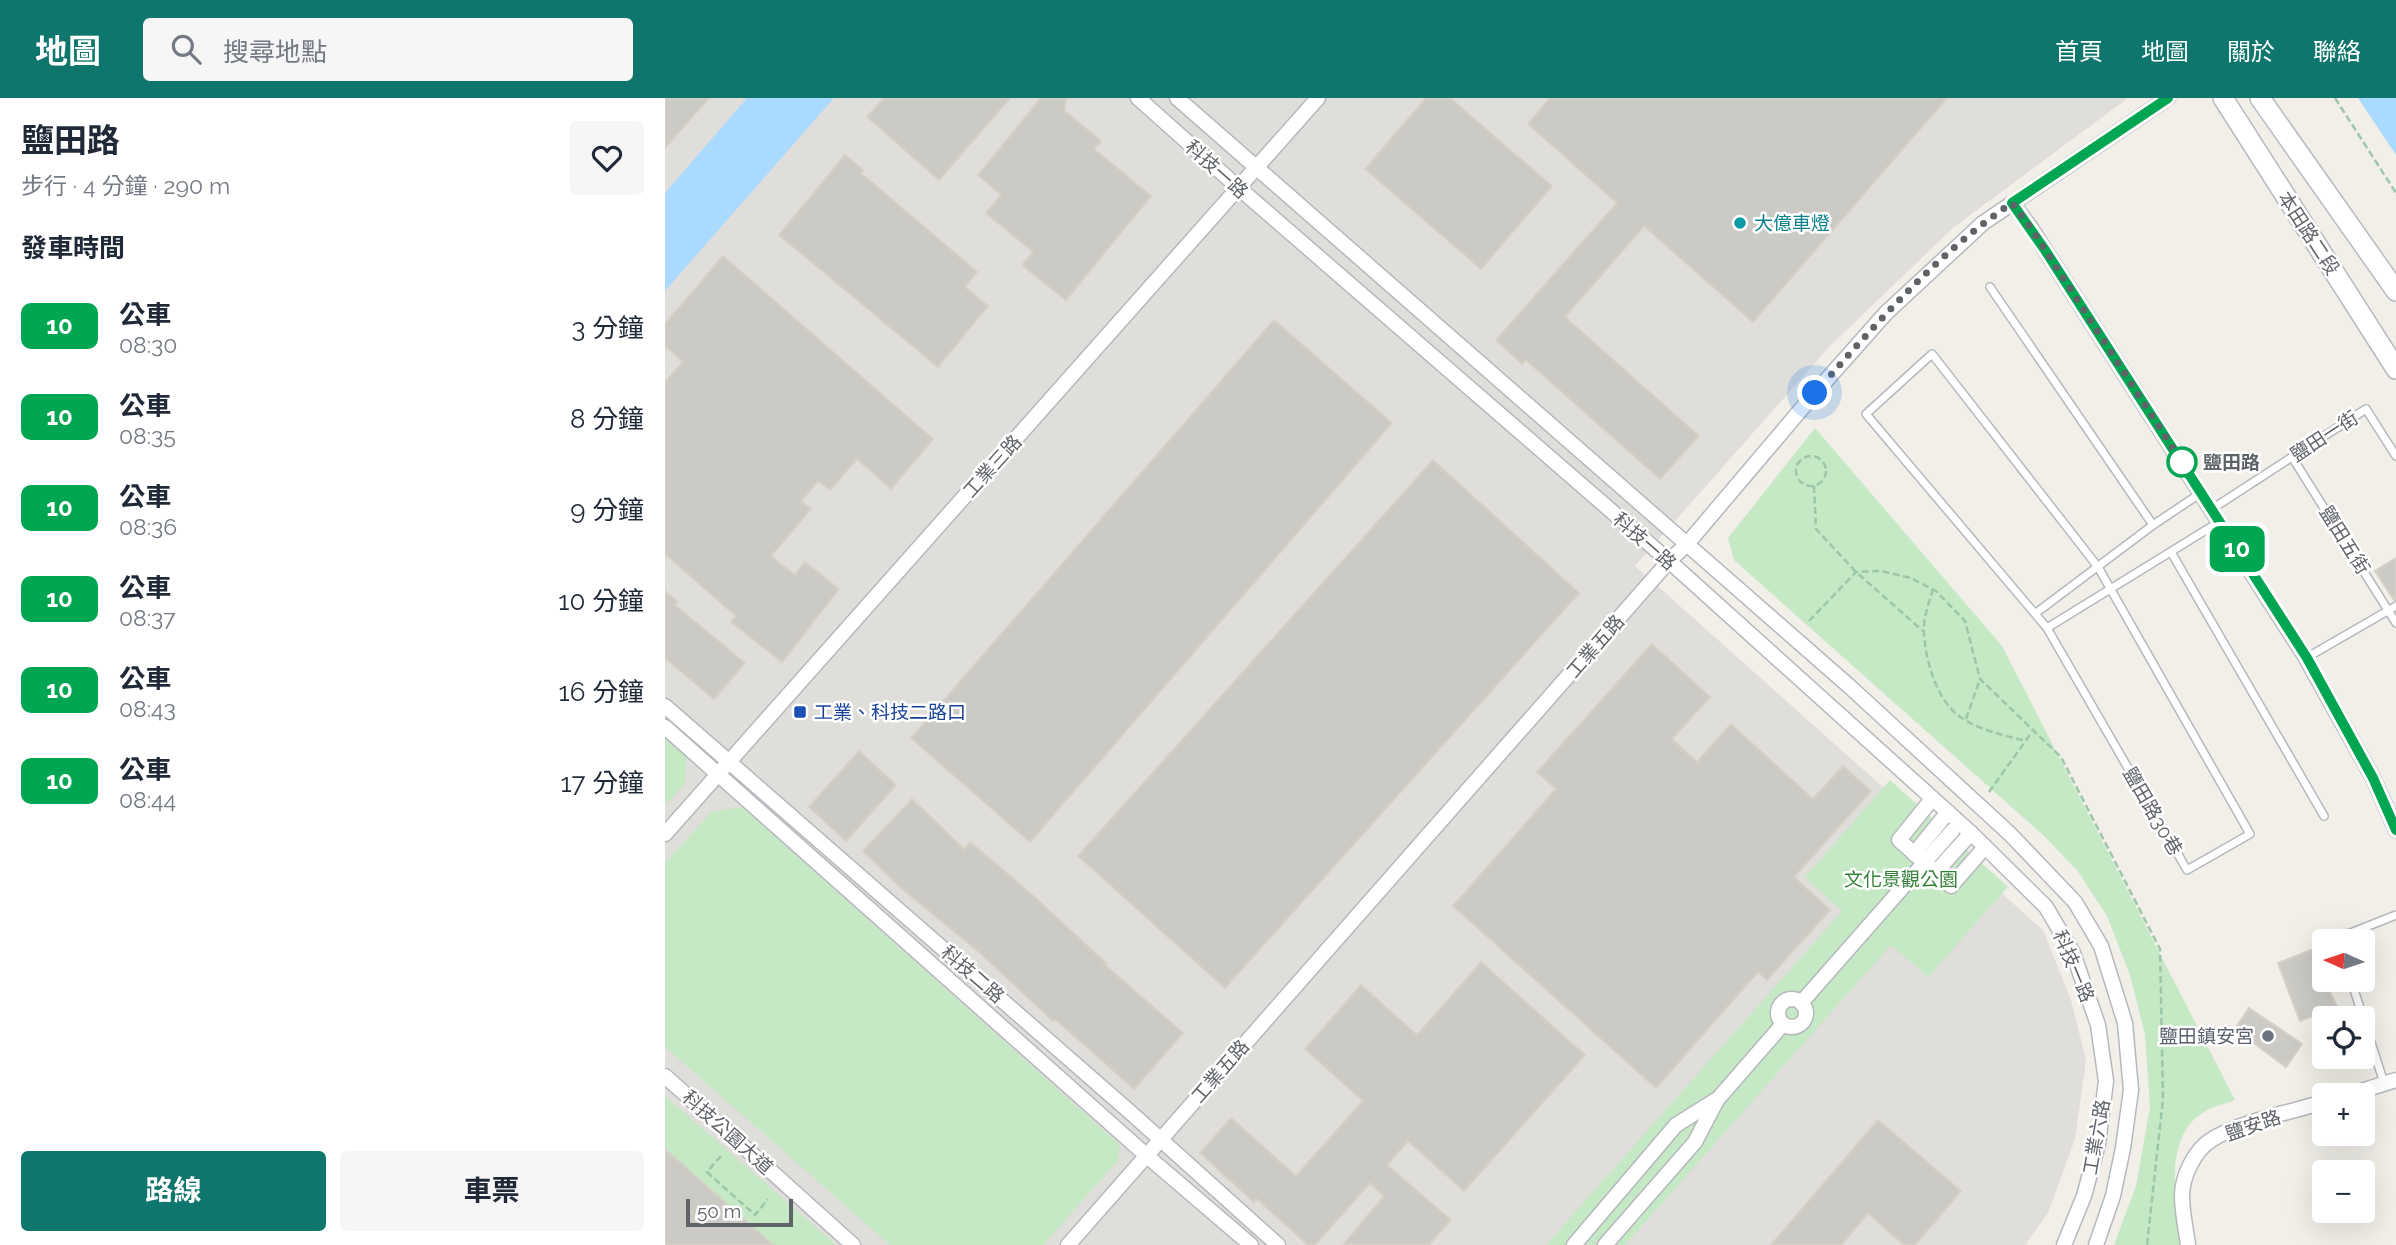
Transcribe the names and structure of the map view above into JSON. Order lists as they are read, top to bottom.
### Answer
{
  "streets": {
    "street": [
      "科技一路",
      "本田路二段",
      "工業三路",
      "工業五路",
      "科技二路",
      "鹽安路",
      "科技公園大道",
      "工業六路"
    ],
    "lane": ["鹽田一街", "鹽田五街", "鹽田路30巷"]
  },
  "crossings": [
    ["科技一路", "工業三路"],
    ["科技一路", "工業五路"],
    ["科技一路", "工業六路"],
    ["鹽田一街", "鹽田五街"],
    ["工業三路", "科技二路"],
    ["工業五路", "科技二路"]
  ],
  "parks": ["文化景觀公園"],
  "places": {
    "other": ["大億車燈", "鹽田路", "鹽田鎮安宮"],
    "transit": ["工業、科技二路口"]
  },
  "lines": ["bus line 10"],
  "scale_bar": "50 m",
  "north": "left",
  "page": {
    "header": "地圖",
    "search": "搜尋地點",
    "nav": [
      "首頁",
      "地圖",
      "關於",
      "聯絡"
    ],
    "heading": [
      ["鹽田路", "步行 · 4 分鐘 · 290 m"],
      "發車時間"
    ],
    "on_map": "10",
    "list": [
      {
        "mark": "10",
        "name": "公車",
        "note": "08:30",
        "value": "3 分鐘"
      },
      {
        "mark": "10",
        "name": "公車",
        "note": "08:35",
        "value": "8 分鐘"
      },
      {
        "mark": "10",
        "name": "公車",
        "note": "08:36",
        "value": "9 分鐘"
      },
      {
        "mark": "10",
        "name": "公車",
        "note": "08:37",
        "value": "10 分鐘"
      },
      {
        "mark": "10",
        "name": "公車",
        "note": "08:43",
        "value": "16 分鐘"
      },
      {
        "mark": "10",
        "name": "公車",
        "note": "08:44",
        "value": "17 分鐘"
      }
    ],
    "map_buttons": ["+", "−"],
    "buttons": ["路線", "車票"],
    "scale": "50 m"
  }
}
